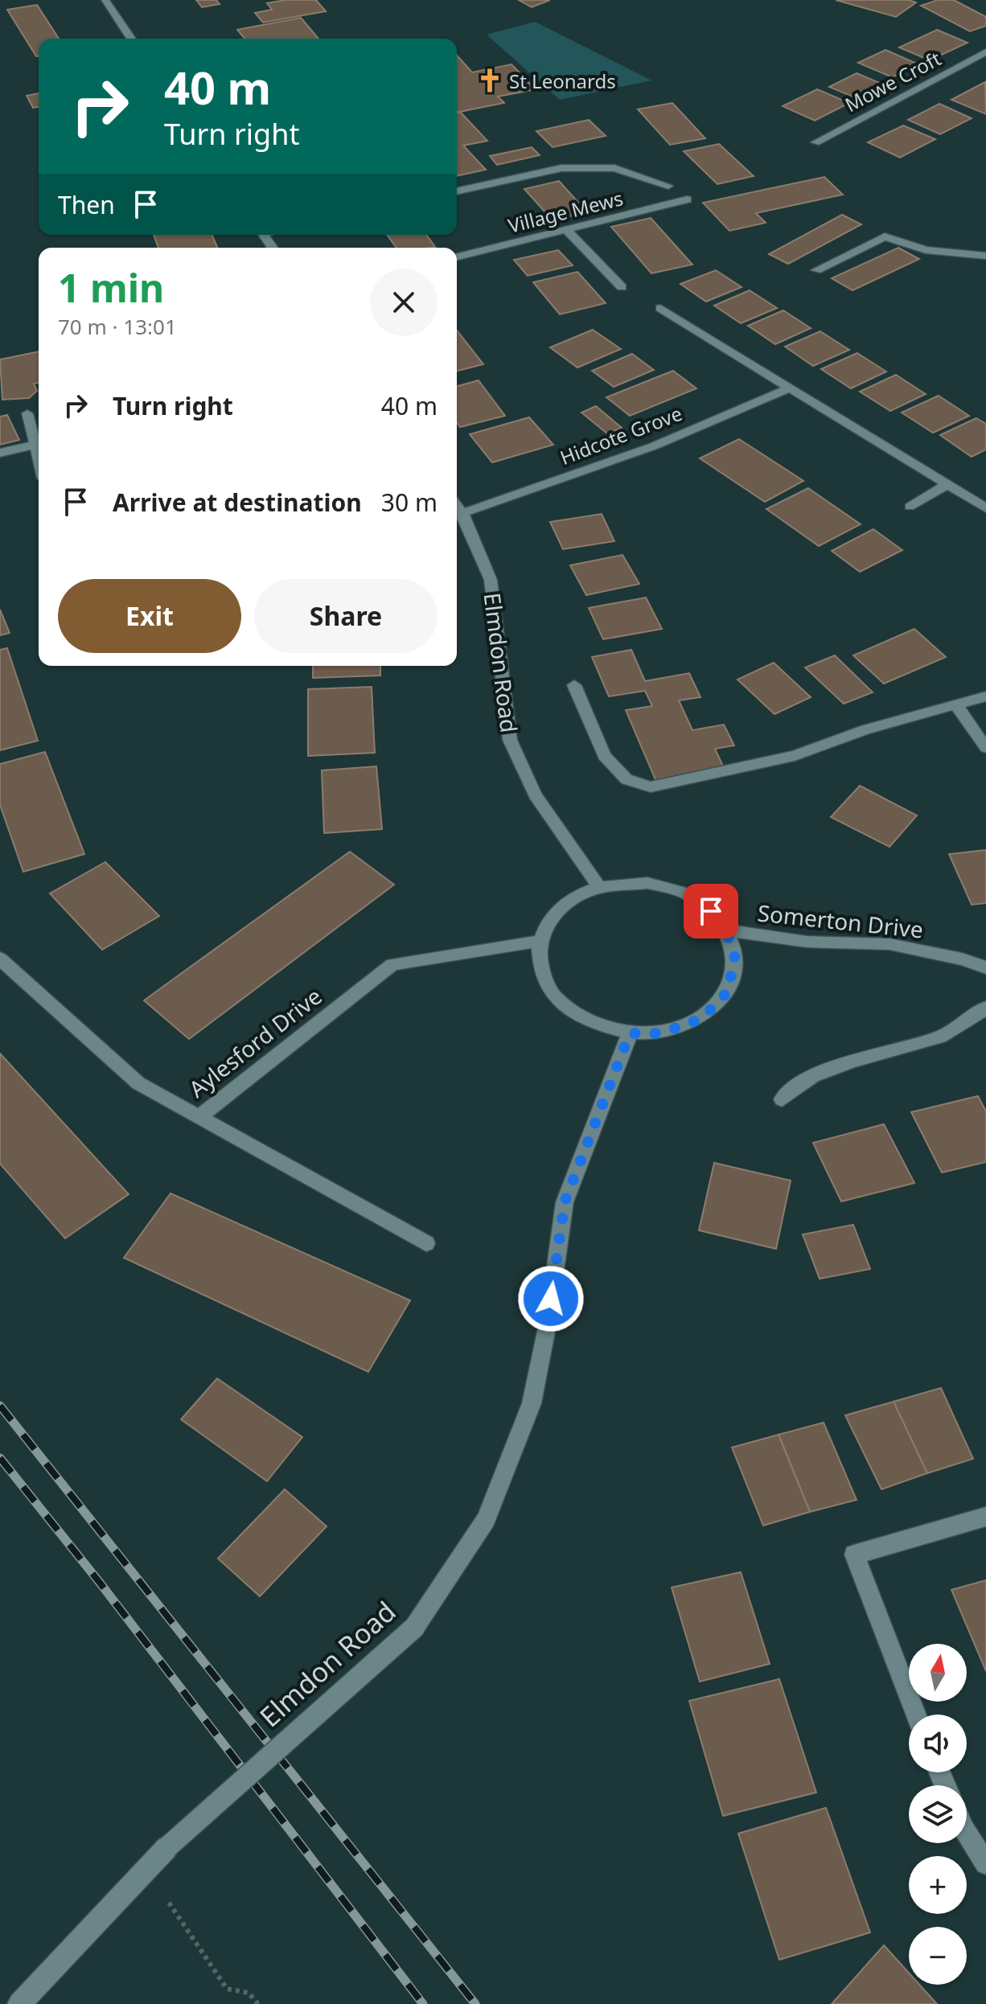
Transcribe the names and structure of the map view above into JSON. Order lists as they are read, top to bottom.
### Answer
{
  "streets": {
    "street": [
      "Mowe Croft",
      "Village Mews",
      "Hidcote Grove",
      "Elmdon Road",
      "Somerton Drive",
      "Aylesford Drive"
    ]
  },
  "crossings": [
    ["Hidcote Grove", "Elmdon Road"],
    ["Elmdon Road", "Somerton Drive"],
    ["Elmdon Road", "Aylesford Drive"],
    ["Somerton Drive", "Aylesford Drive"]
  ],
  "places": {
    "church": ["St Leonards"]
  },
  "north": "top",
  "page": {
    "turn": ["40 m", "Turn right"],
    "then": "Then",
    "heading": ["1 min", "70 m · 13:01"],
    "list": [
      {
        "name": "Turn right",
        "value": "40 m"
      },
      {
        "name": "Arrive at destination",
        "value": "30 m"
      }
    ],
    "buttons": ["Exit", "Share"],
    "map_buttons": ["+", "−"]
  }
}
